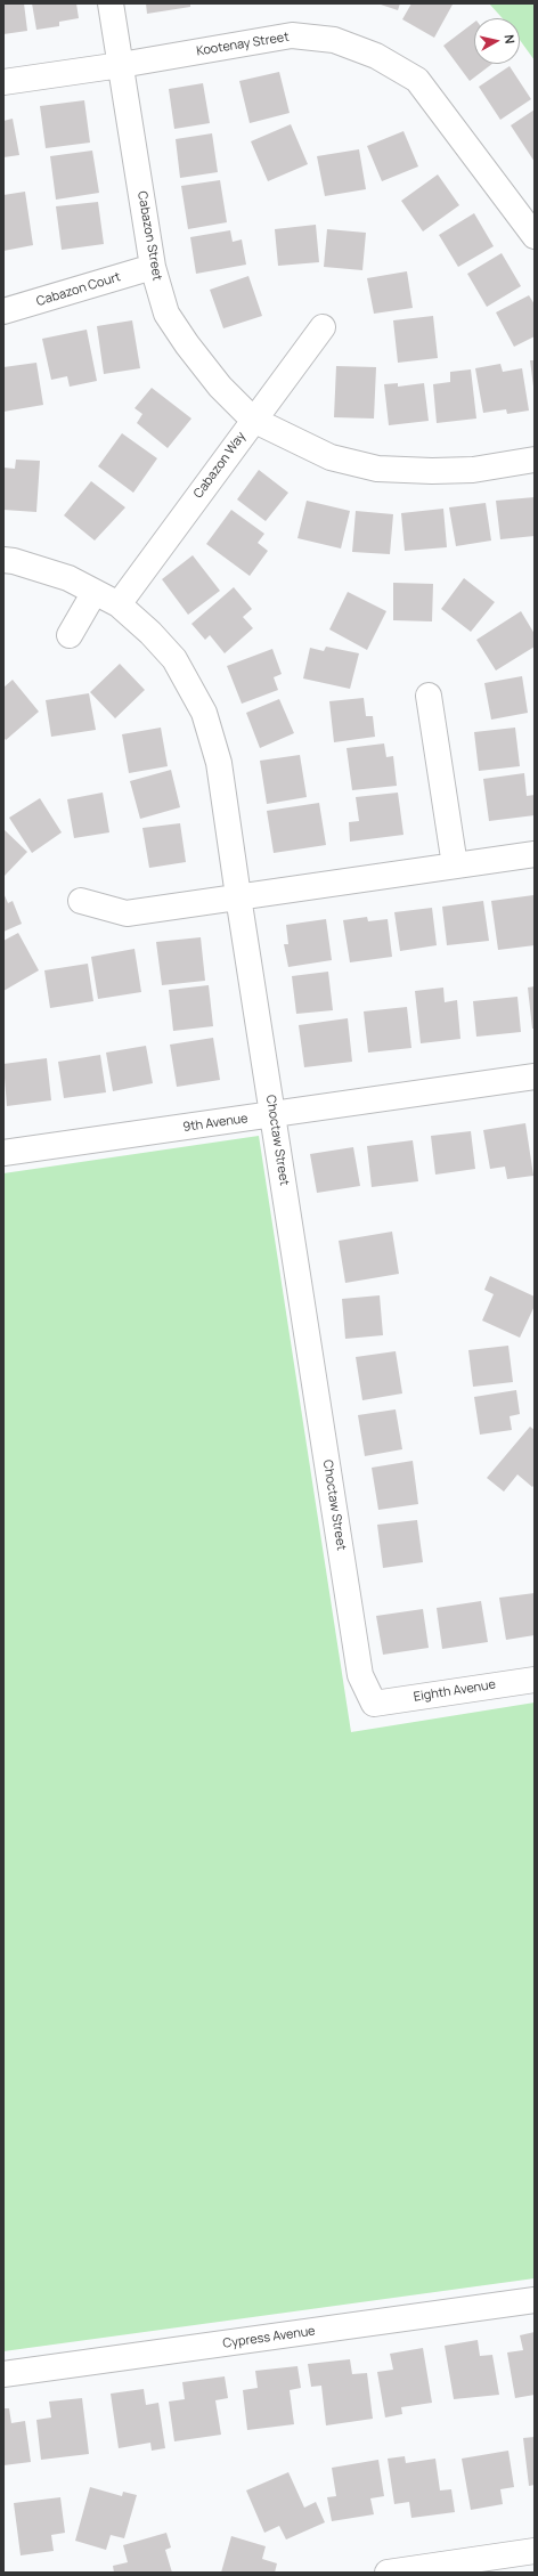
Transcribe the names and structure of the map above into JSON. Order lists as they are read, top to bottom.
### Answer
{
  "streets": {
    "street": [
      "Kootenay Street",
      "Cabazon Street",
      "Cabazon Court",
      "Cabazon Way",
      "9th Avenue",
      "Choctaw Street",
      "Eighth Avenue",
      "Cypress Avenue"
    ]
  },
  "crossings": [
    ["Kootenay Street", "Cabazon Street"],
    ["Cabazon Street", "Cabazon Court"],
    ["Cabazon Street", "Cabazon Way"],
    ["Cabazon Way", "Choctaw Street"],
    ["9th Avenue", "Choctaw Street"],
    ["Choctaw Street", "Eighth Avenue"]
  ],
  "north": "right"
}
